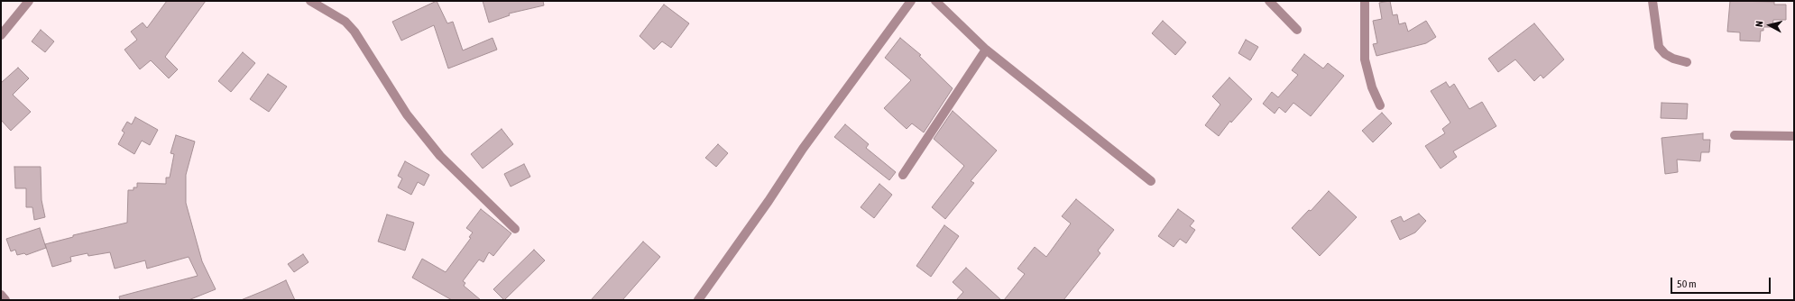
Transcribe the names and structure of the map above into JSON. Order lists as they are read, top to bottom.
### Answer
{
  "scale_bar": "50 m",
  "north": "left"
}
